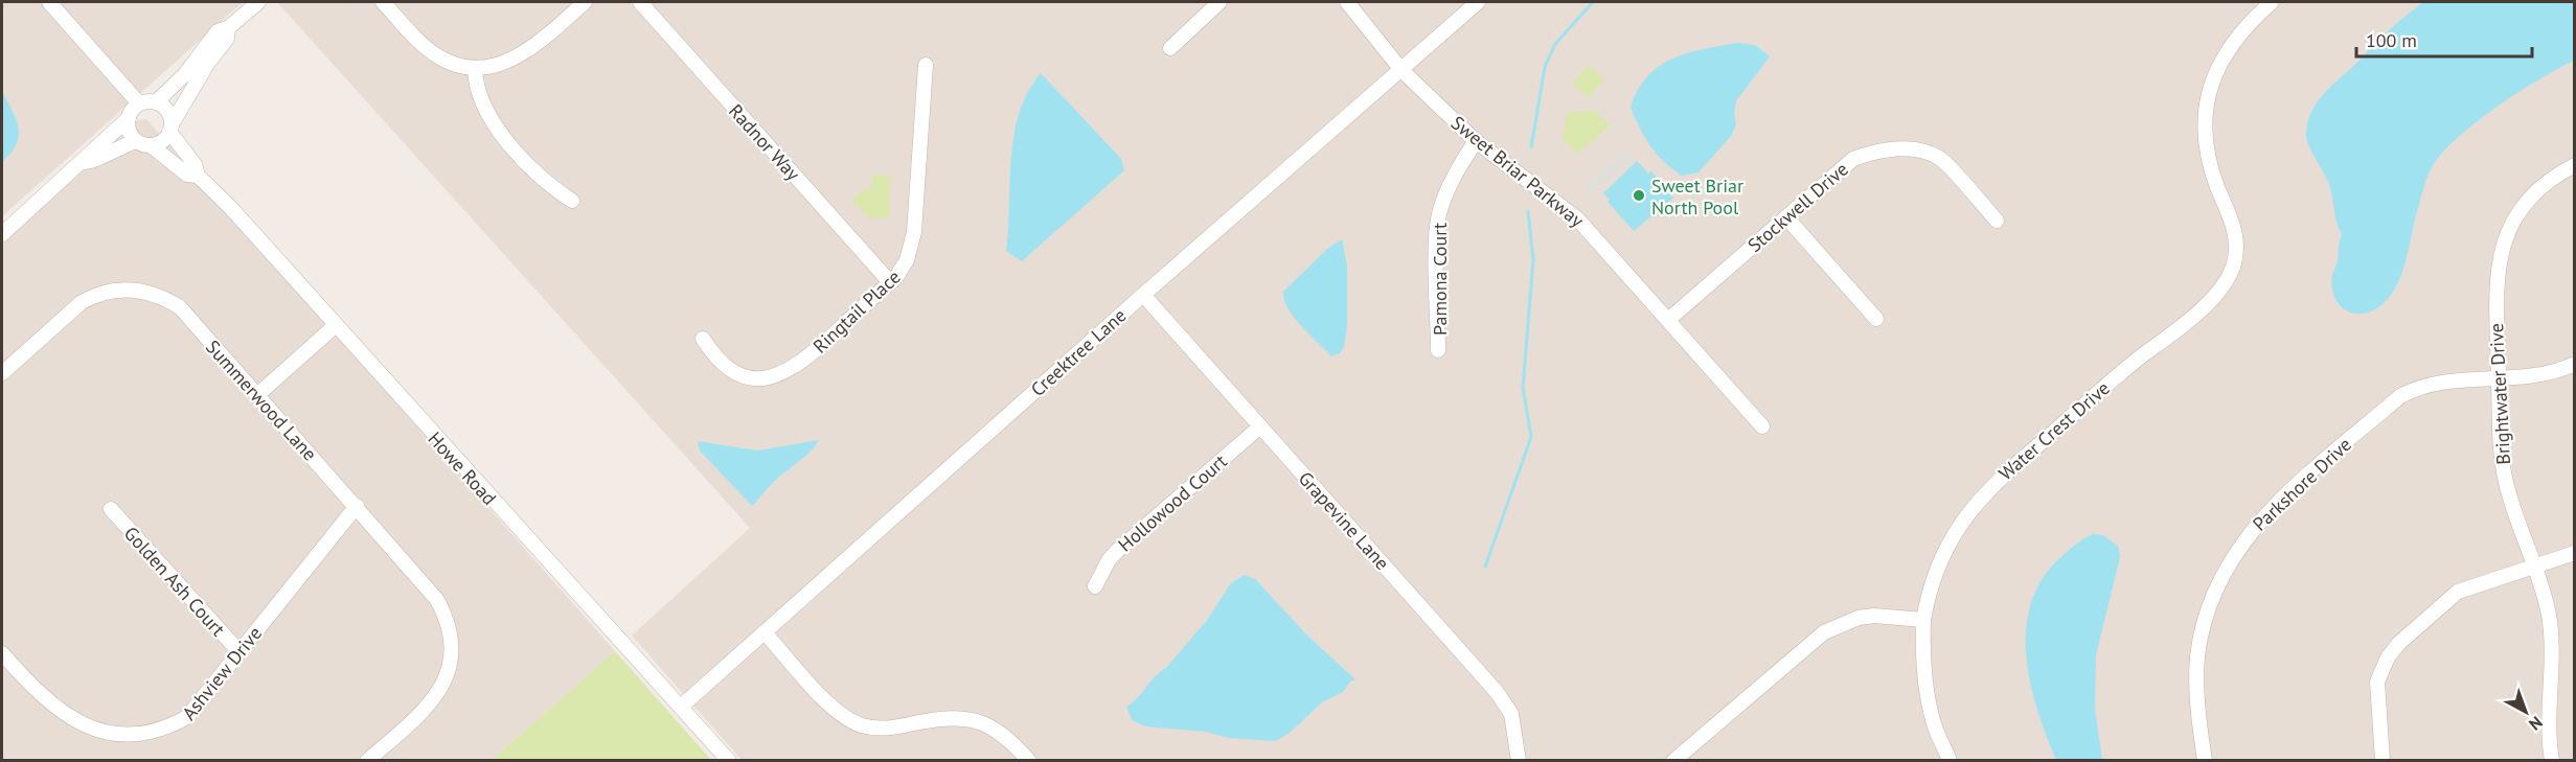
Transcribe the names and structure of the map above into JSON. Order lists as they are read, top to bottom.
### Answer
{
  "streets": {
    "street": [
      "Radnor Way",
      "Sweet Briar Parkway",
      "Stockwell Drive",
      "Pamona Court",
      "Ringtail Place",
      "Creektree Lane",
      "Brightwater Drive",
      "Summerwood Lane",
      "Water Crest Drive",
      "Howe Road",
      "Parkshore Drive",
      "Hollowood Court",
      "Grapevine Lane",
      "Golden Ash Court",
      "Ashview Drive"
    ]
  },
  "crossings": [
    ["Radnor Way", "Ringtail Place"],
    ["Sweet Briar Parkway", "Stockwell Drive"],
    ["Sweet Briar Parkway", "Pamona Court"],
    ["Sweet Briar Parkway", "Creektree Lane"],
    ["Creektree Lane", "Howe Road"],
    ["Creektree Lane", "Grapevine Lane"],
    ["Brightwater Drive", "Parkshore Drive"],
    ["Summerwood Lane", "Ashview Drive"],
    ["Hollowood Court", "Grapevine Lane"],
    ["Golden Ash Court", "Ashview Drive"]
  ],
  "places": ["Sweet Briar North Pool"],
  "scale_bar": "100 m",
  "north": "bottom right"
}
